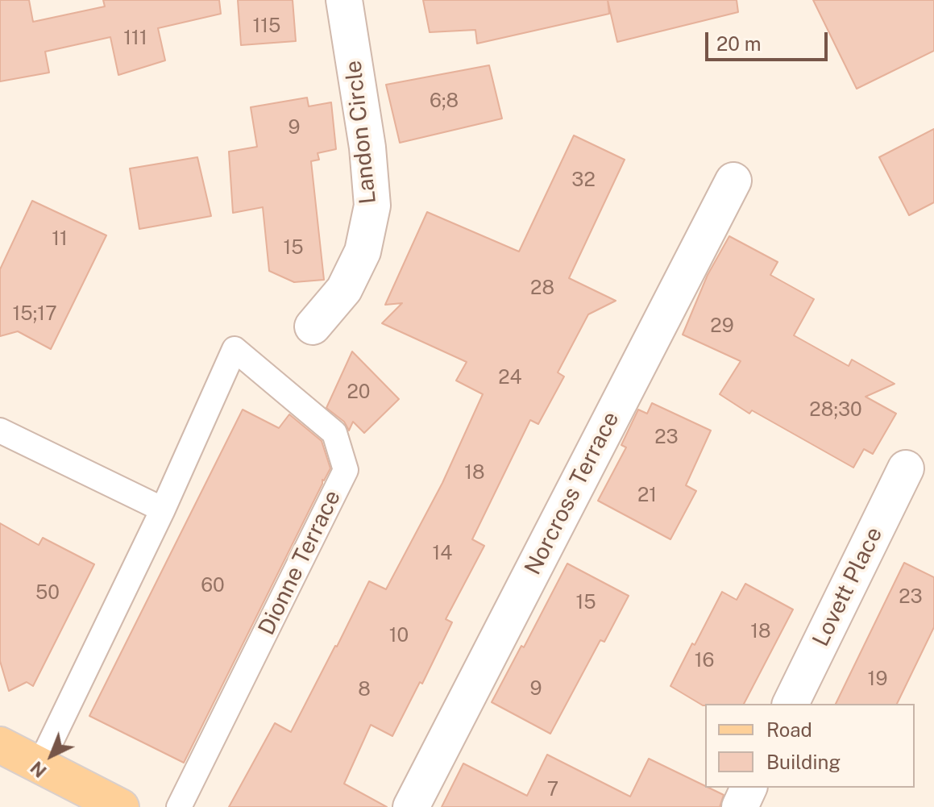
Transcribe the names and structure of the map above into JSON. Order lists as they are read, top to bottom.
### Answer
{
  "streets": {
    "street": ["Landon Circle", "Norcross Terrace", "Lovett Place"],
    "lane": ["Dionne Terrace"]
  },
  "house_numbers": [
    "115",
    "111",
    "6;8",
    "9",
    "32",
    "11",
    "15",
    "28",
    "15;17",
    "29",
    "24",
    "20",
    "28;30",
    "23",
    "18",
    "21",
    "14",
    "60",
    "50",
    "23",
    "15",
    "18",
    "10",
    "16",
    "19",
    "9",
    "8",
    "7"
  ],
  "legend": ["Road", "Building"],
  "scale_bar": "20 m",
  "north": "bottom left"
}
